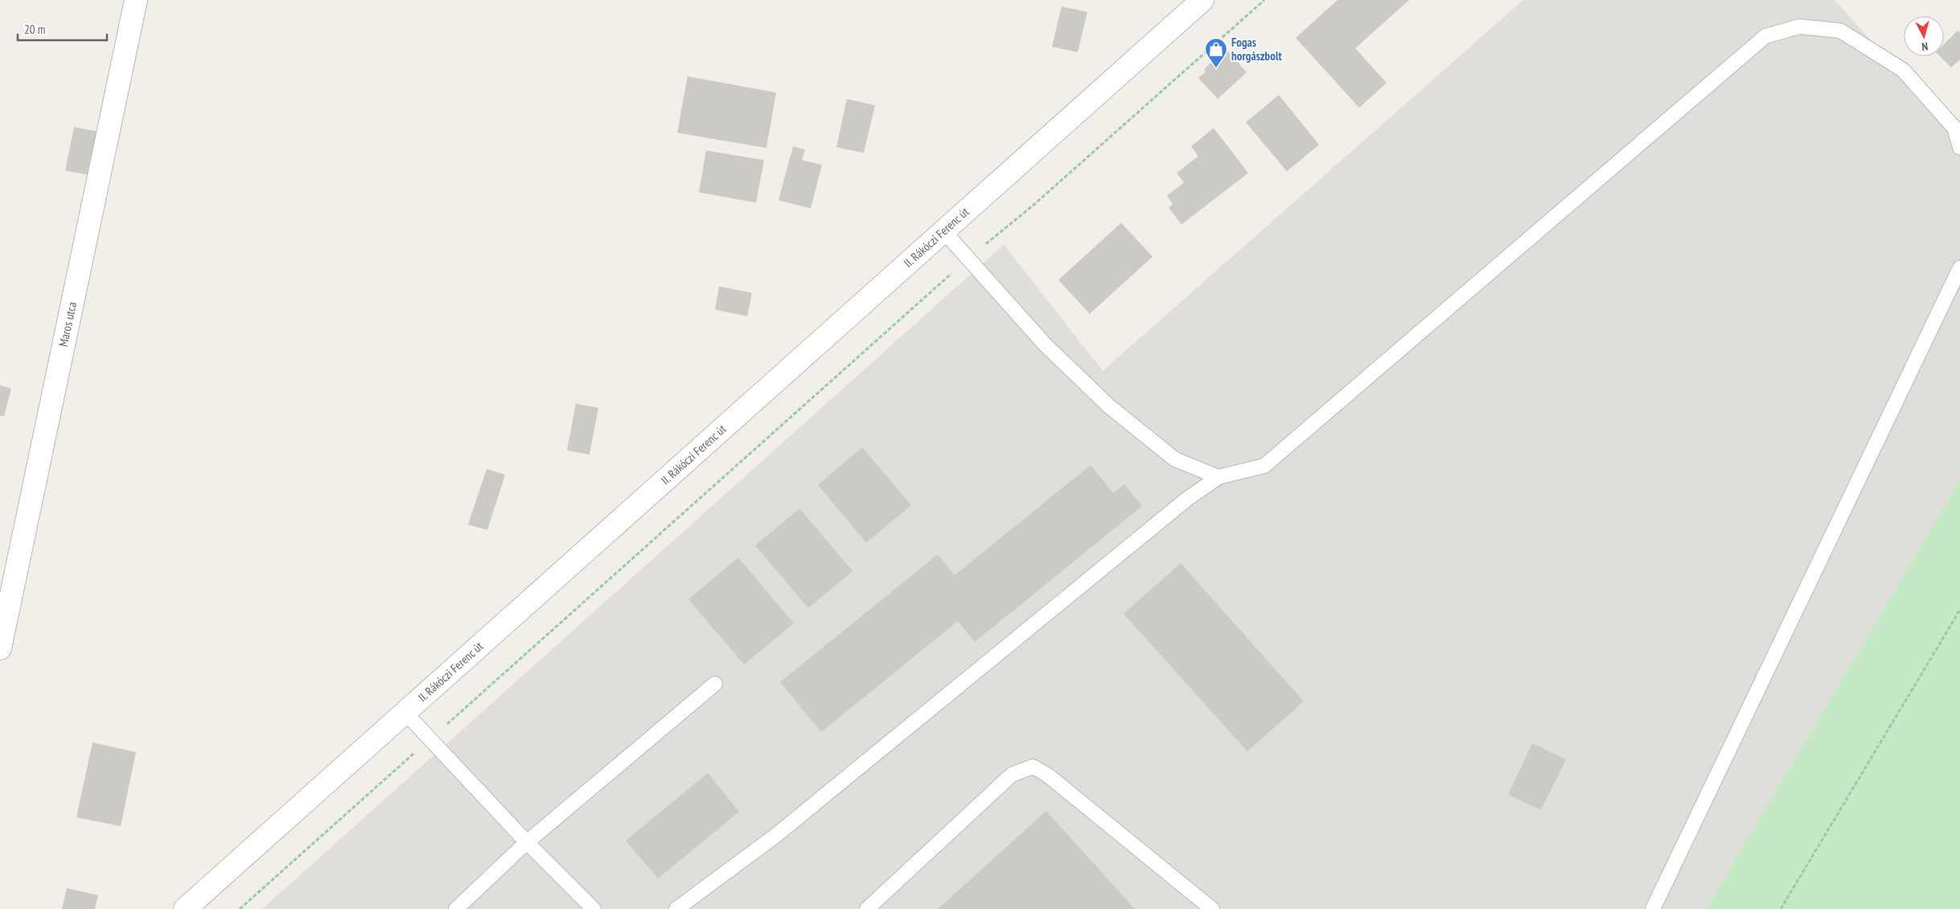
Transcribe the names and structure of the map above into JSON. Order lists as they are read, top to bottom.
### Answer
{
  "streets": {
    "main road": ["II. Rákóczi Ferenc út", "Maros utca"]
  },
  "places": {
    "shop": ["Fogas horgászbolt"]
  },
  "scale_bar": "20 m",
  "north": "bottom"
}
